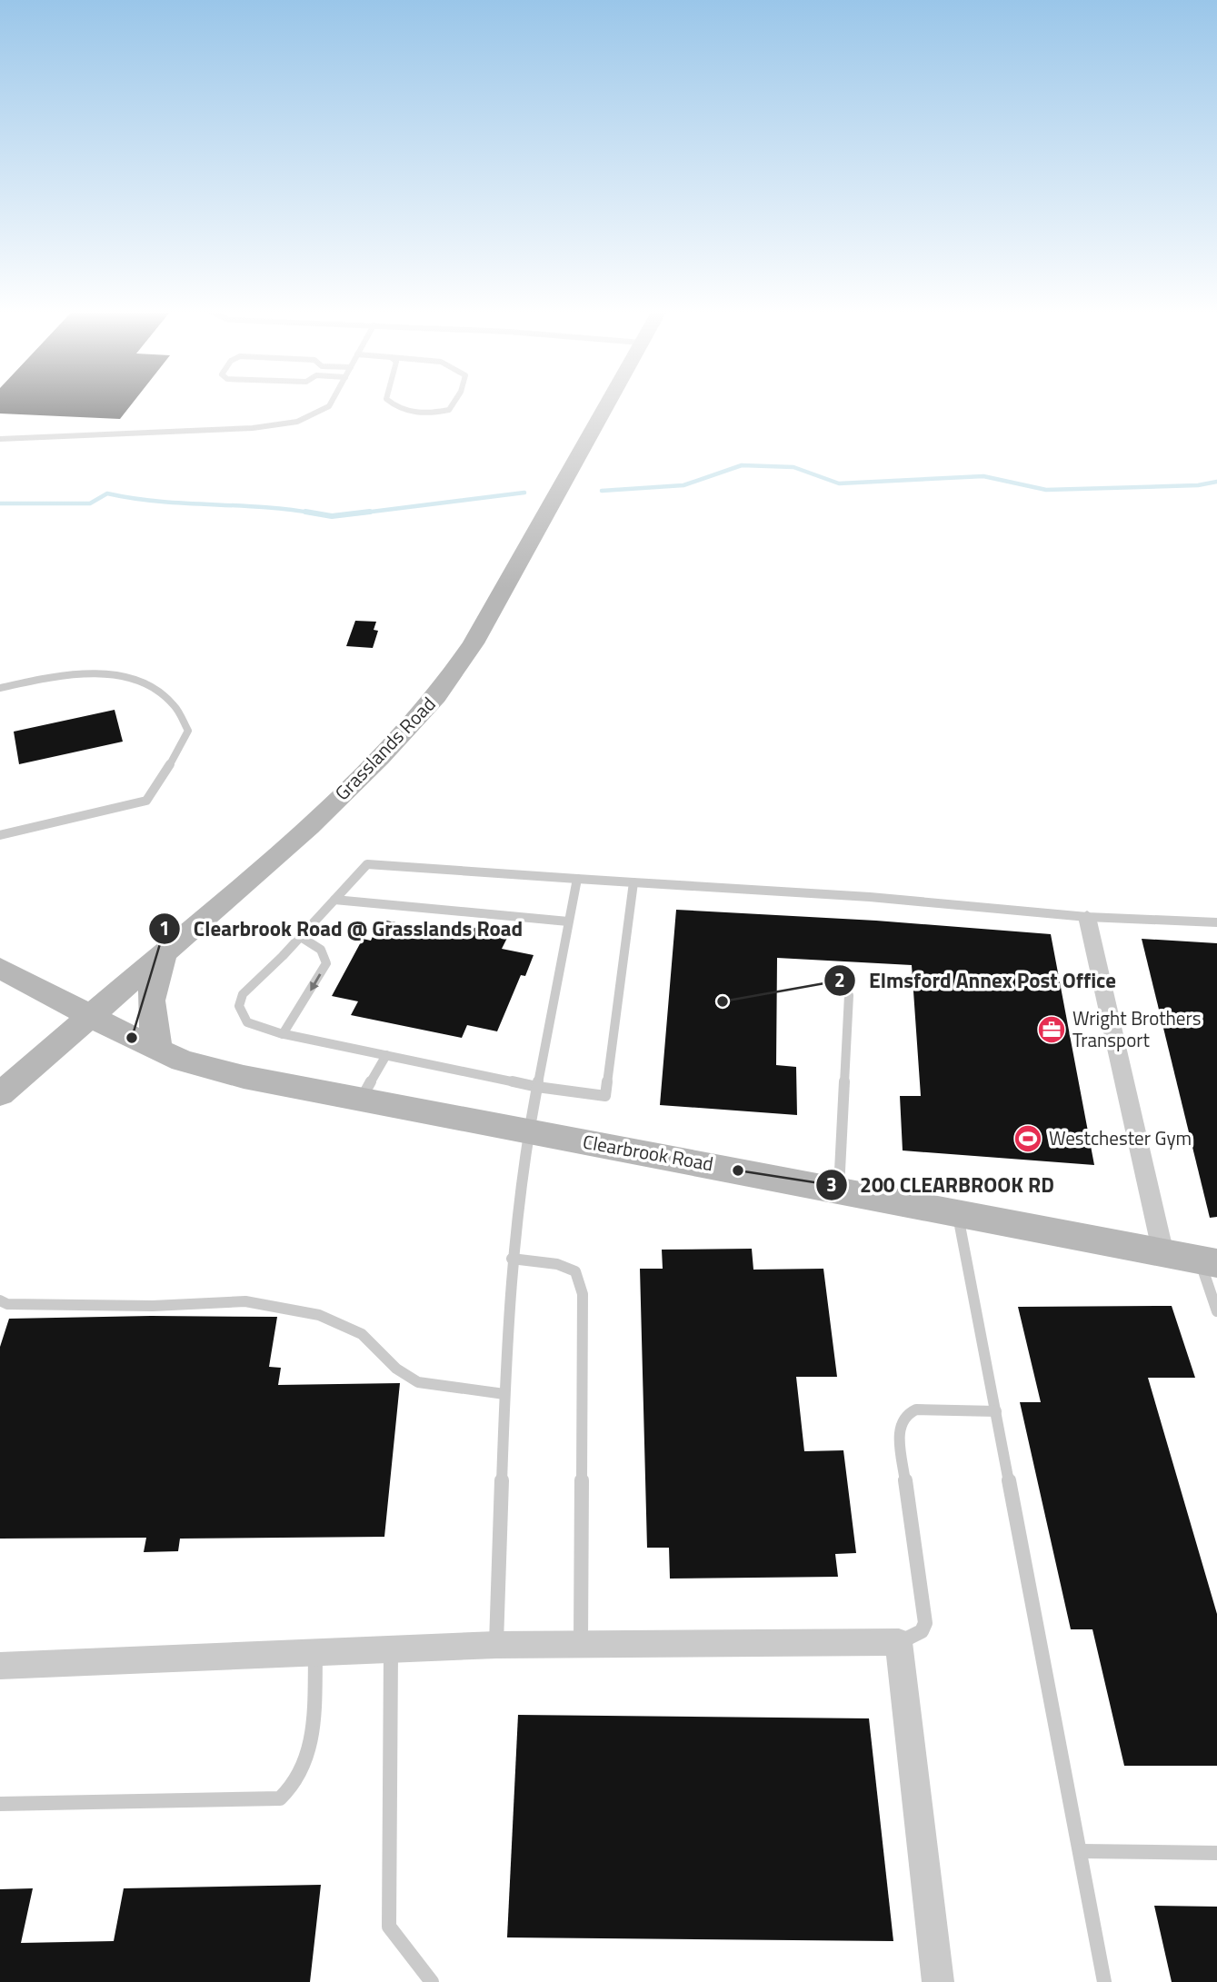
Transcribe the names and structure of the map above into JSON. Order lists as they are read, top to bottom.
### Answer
{
  "streets": {
    "main road": ["Grasslands Road", "Clearbrook Road"]
  },
  "crossings": [
    ["Grasslands Road", "Clearbrook Road"]
  ],
  "places": {
    "other": ["Elmsford Annex Post Office", "Clearbrook Road @ Grasslands Road", "200 CLEARBROOK RD"],
    "office": ["Wright Brothers Transport"],
    "sports": ["Westchester Gym"]
  }
}
